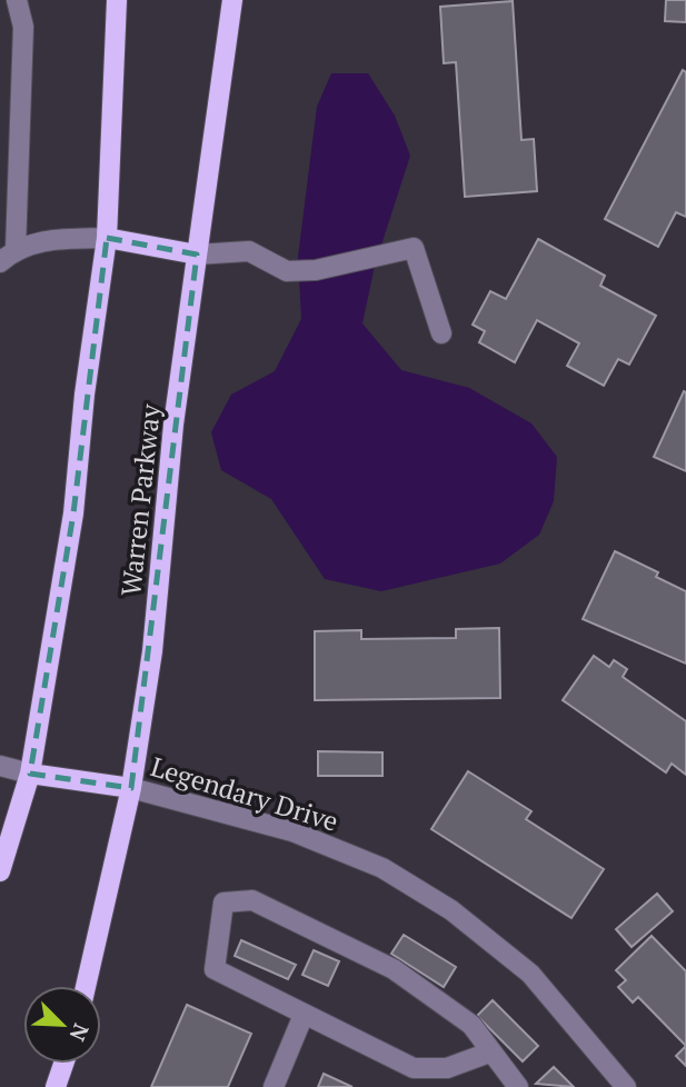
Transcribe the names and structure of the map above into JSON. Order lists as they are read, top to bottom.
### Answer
{
  "streets": {
    "main road": ["Warren Parkway"],
    "street": ["Legendary Drive"]
  },
  "crossings": [
    ["Warren Parkway", "Legendary Drive"]
  ],
  "north": "bottom right"
}
